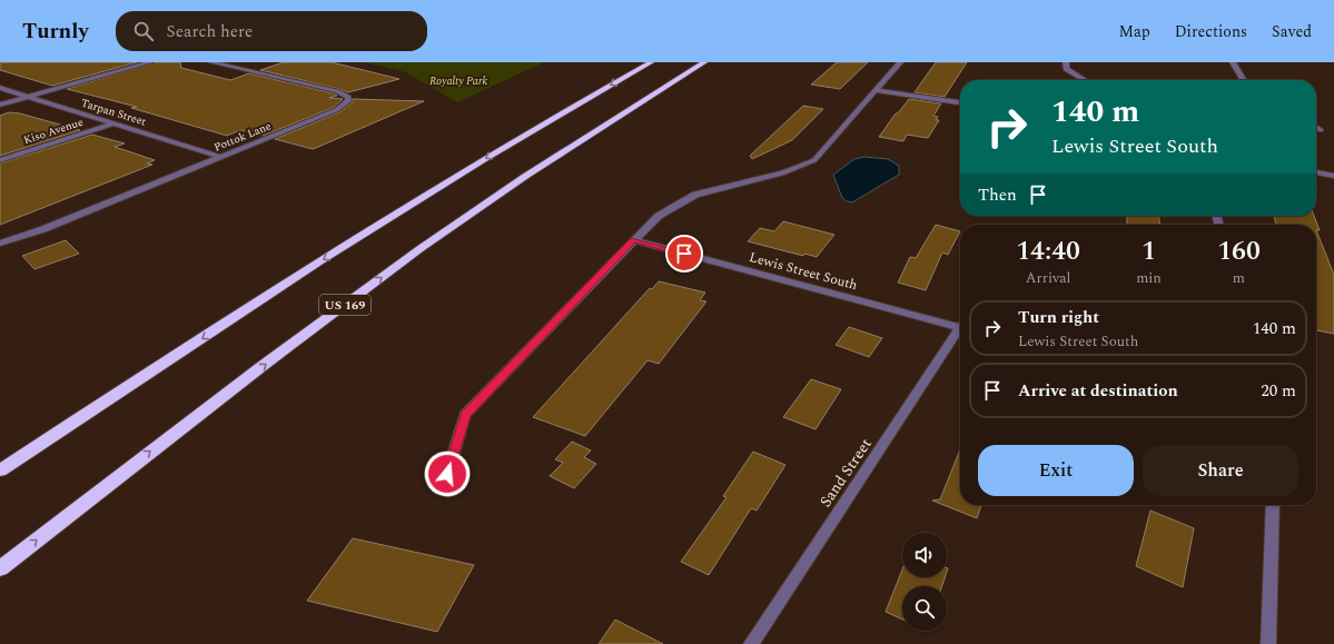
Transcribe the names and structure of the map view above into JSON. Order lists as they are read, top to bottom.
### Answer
{
  "streets": {
    "highway": ["US 169"],
    "street": [
      "Tarpan Street",
      "Kiso Avenue",
      "Pottok Lane",
      "Lewis Street South",
      "Sand Street"
    ]
  },
  "crossings": [
    ["Tarpan Street", "Kiso Avenue"],
    ["Tarpan Street", "Pottok Lane"]
  ],
  "parks": ["Royalty Park"],
  "page": {
    "header": "Turnly",
    "search": "Search here",
    "nav": ["Map", "Directions", "Saved"],
    "turn": ["140 m", "Lewis Street South"],
    "then": "Then",
    "eta": [
      "14:40",
      "Arrival",
      "1",
      "min",
      "160",
      "m"
    ],
    "list": [
      {
        "name": "Turn right",
        "note": "Lewis Street South",
        "value": "140 m"
      },
      {
        "name": "Arrive at destination",
        "value": "20 m"
      }
    ],
    "buttons": ["Exit", "Share"]
  }
}
